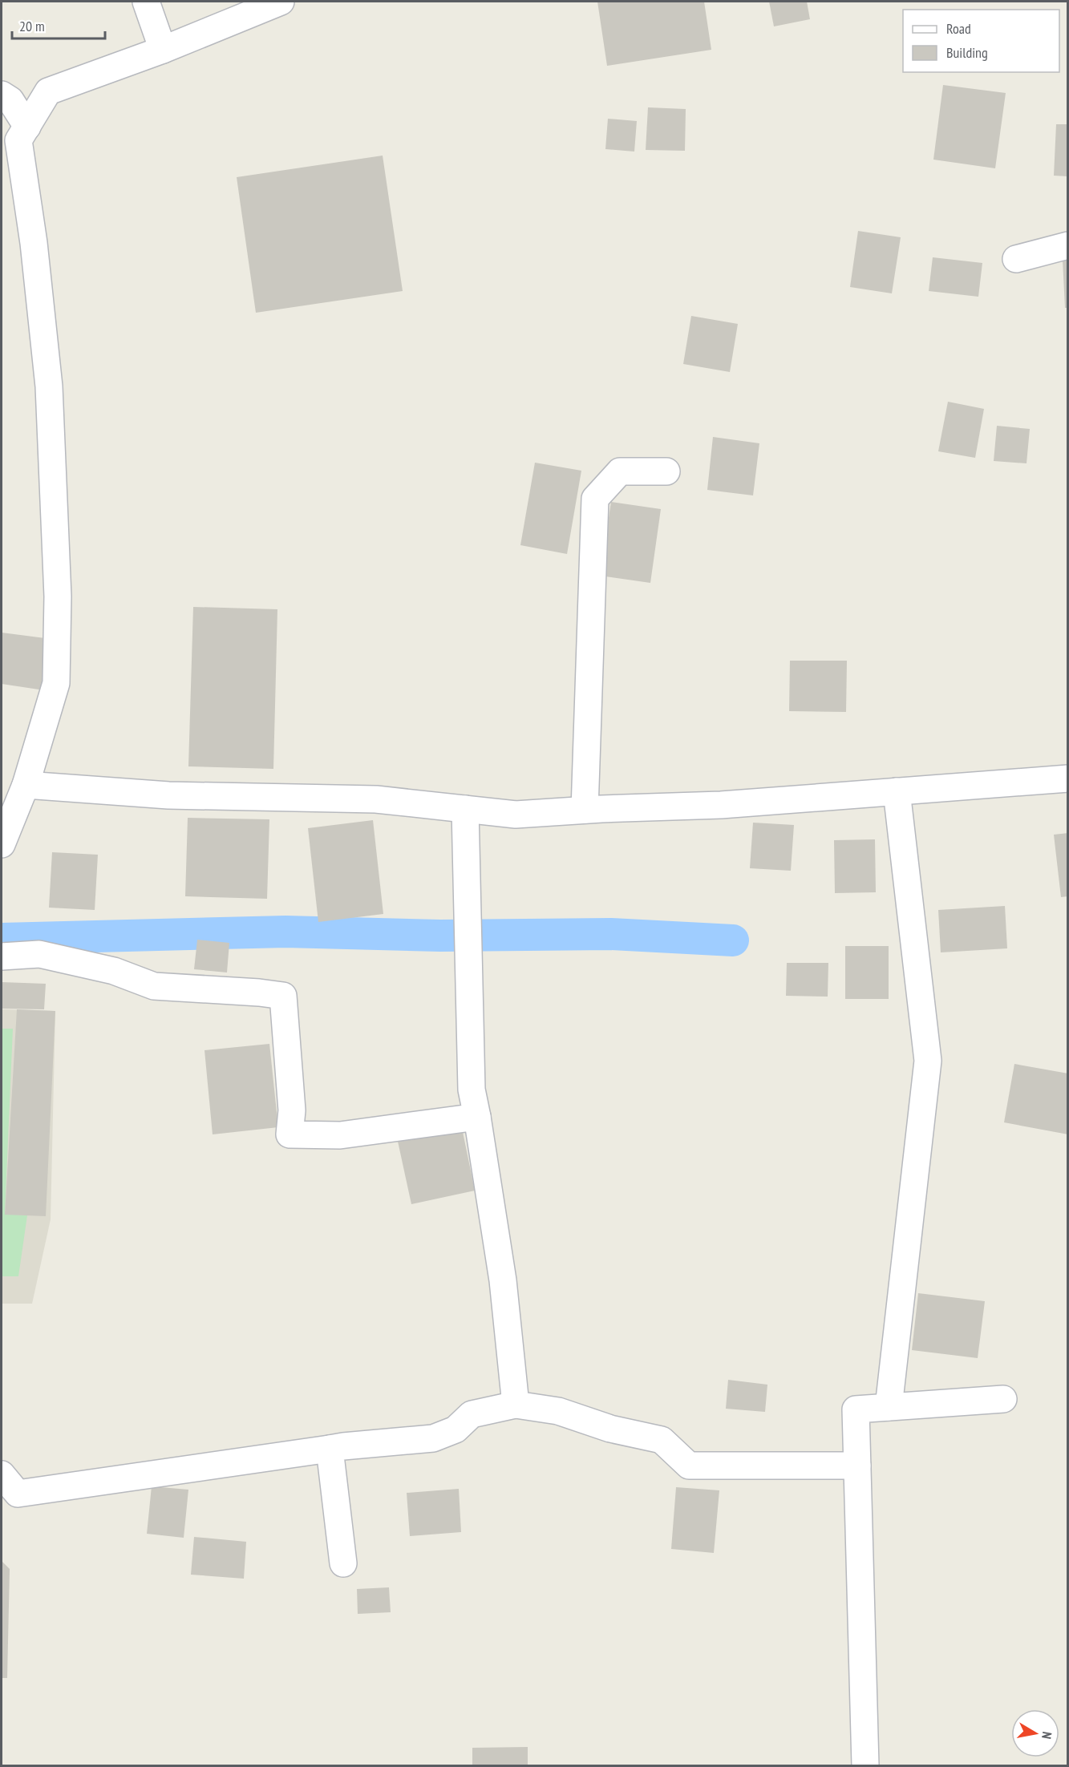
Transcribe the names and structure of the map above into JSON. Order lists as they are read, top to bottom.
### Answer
{
  "legend": ["Road", "Building"],
  "scale_bar": "20 m",
  "north": "right"
}
